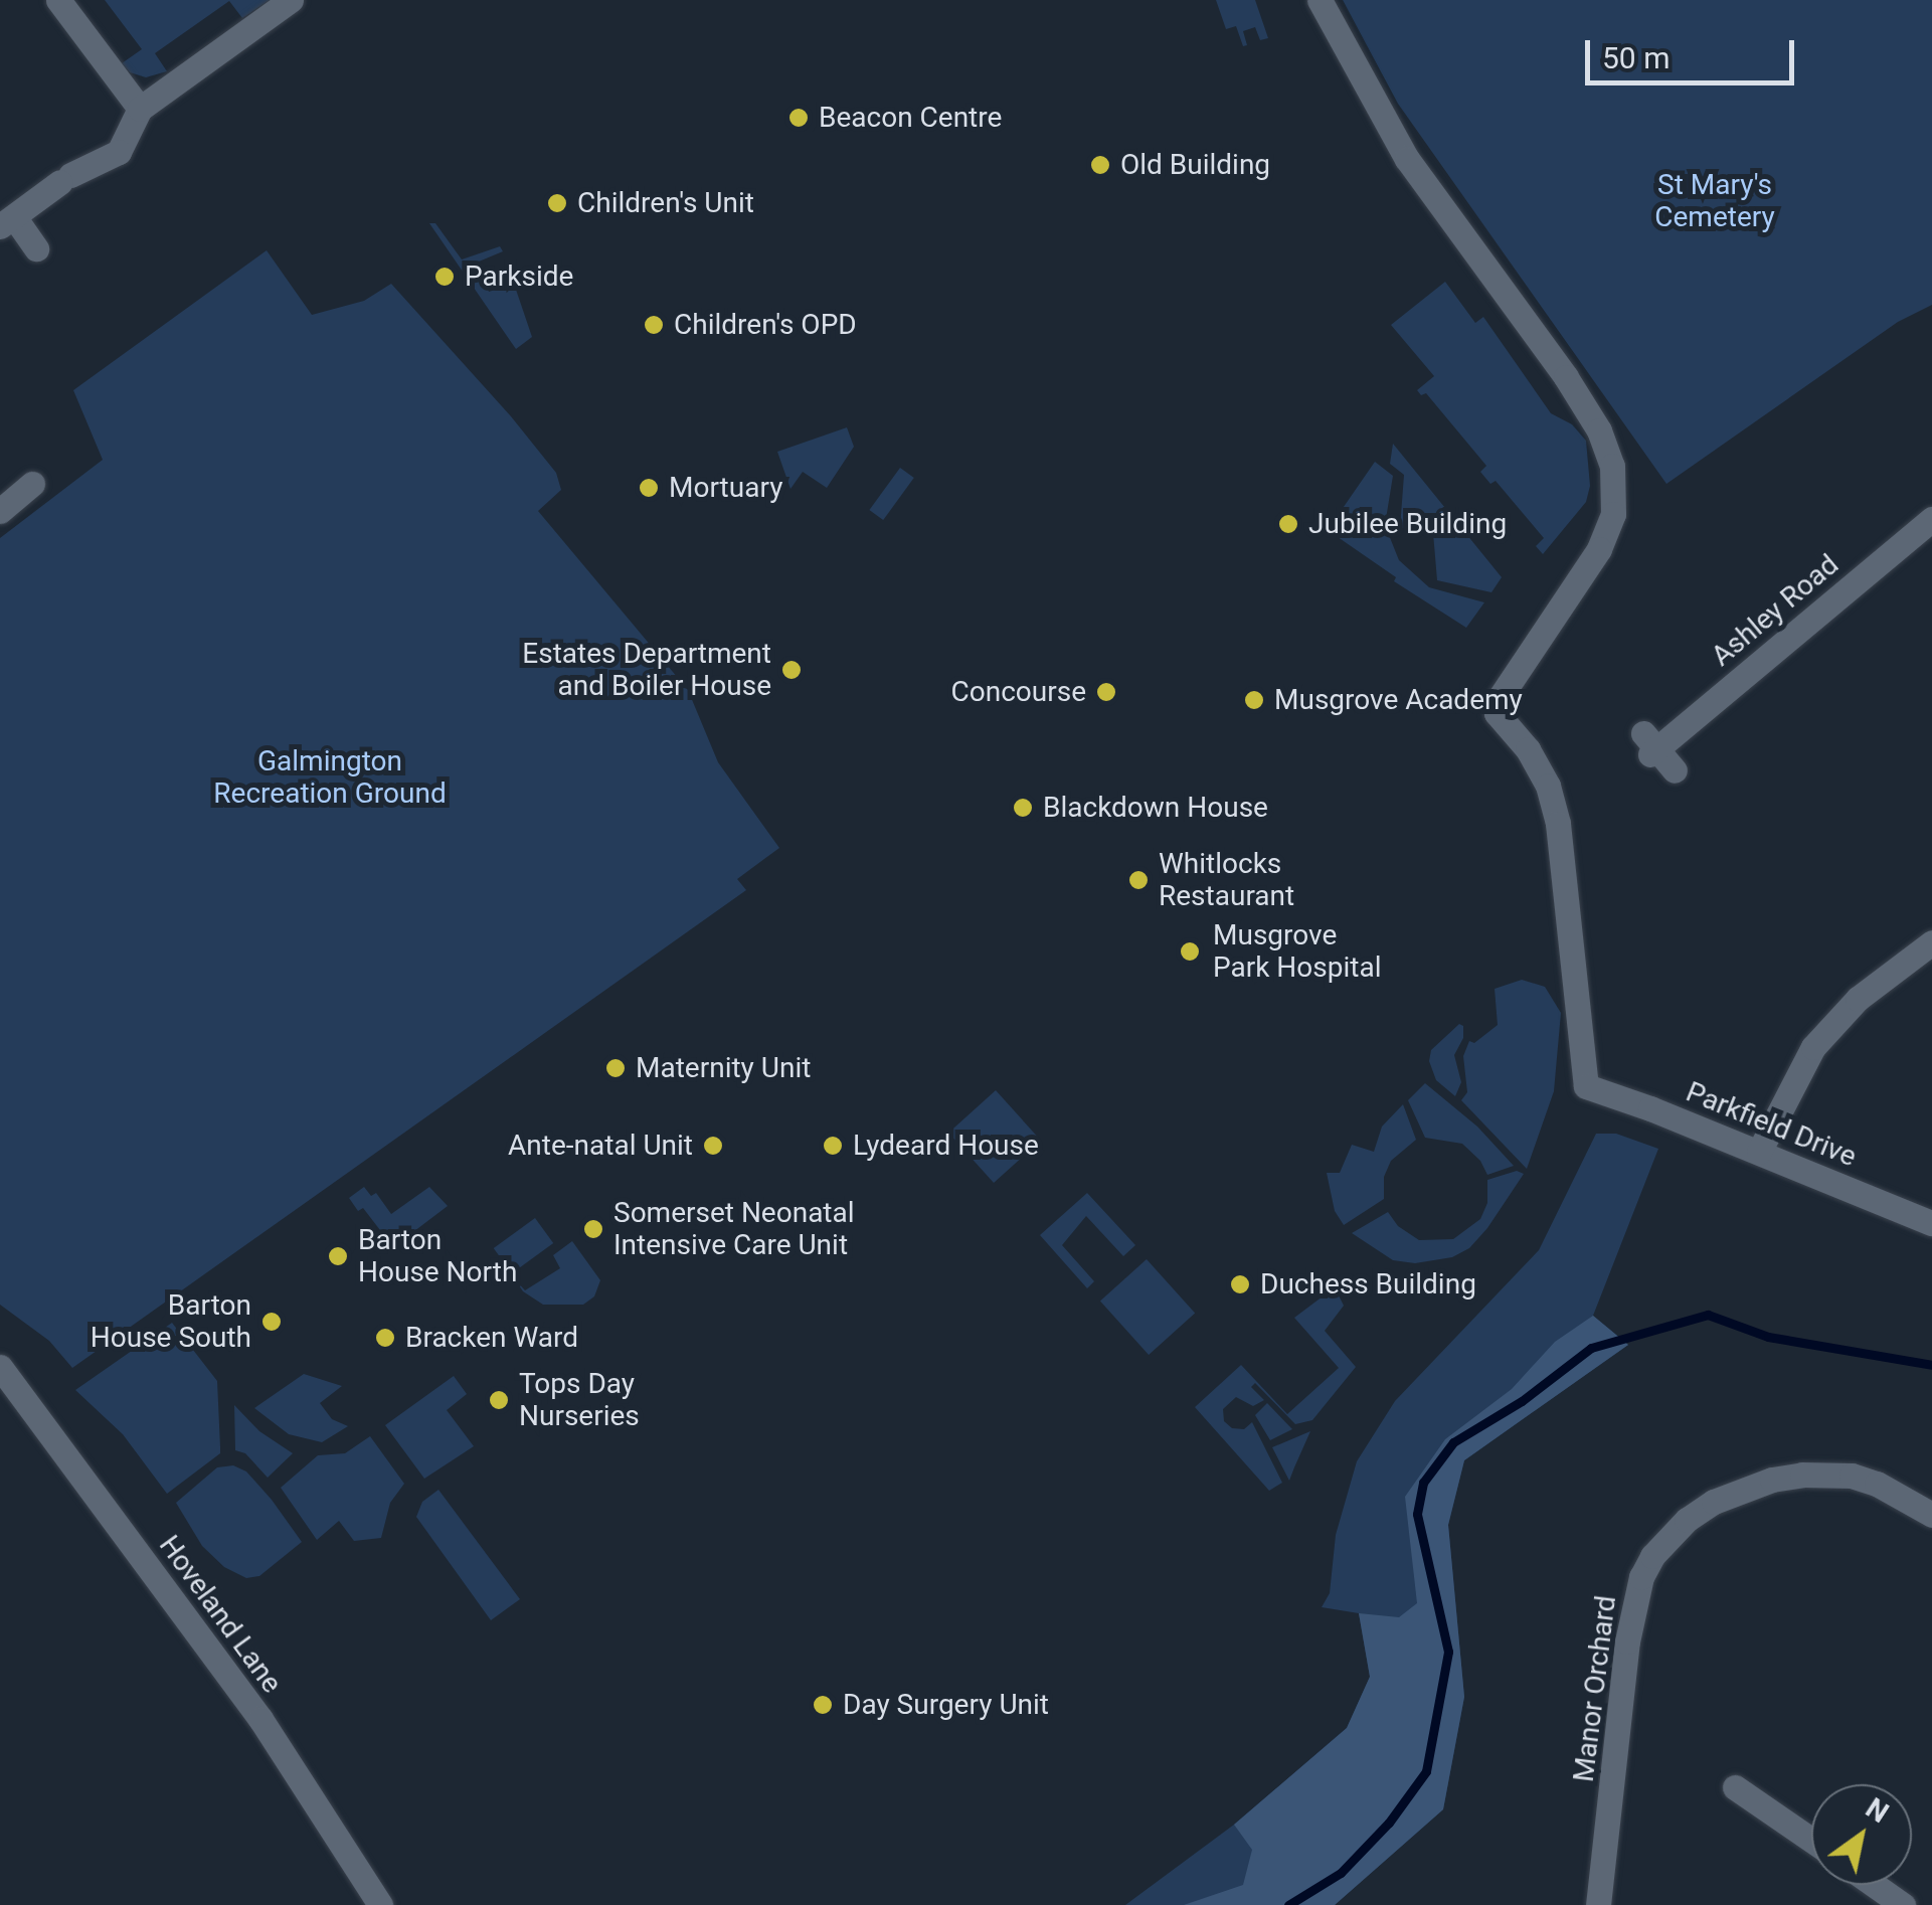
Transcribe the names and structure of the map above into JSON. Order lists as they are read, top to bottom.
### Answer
{
  "streets": {
    "street": [
      "Ashley Road",
      "Parkfield Drive",
      "Hoveland Lane",
      "Manor Orchard"
    ]
  },
  "parks": ["St Mary's Cemetery", "Galmington Recreation Ground"],
  "places": [
    "Beacon Centre",
    "Old Building",
    "Children's Unit",
    "Parkside",
    "Children's OPD",
    "Mortuary",
    "Jubilee Building",
    "Estates Department and Boiler House",
    "Concourse",
    "Musgrove Academy",
    "Blackdown House",
    "Whitlocks Restaurant",
    "Musgrove Park Hospital",
    "Maternity Unit",
    "Ante-natal Unit",
    "Lydeard House",
    "Somerset Neonatal Intensive Care Unit",
    "Barton House North",
    "Duchess Building",
    "Barton House South",
    "Bracken Ward",
    "Tops Day Nurseries",
    "Day Surgery Unit"
  ],
  "scale_bar": "50 m",
  "north": "top right"
}
